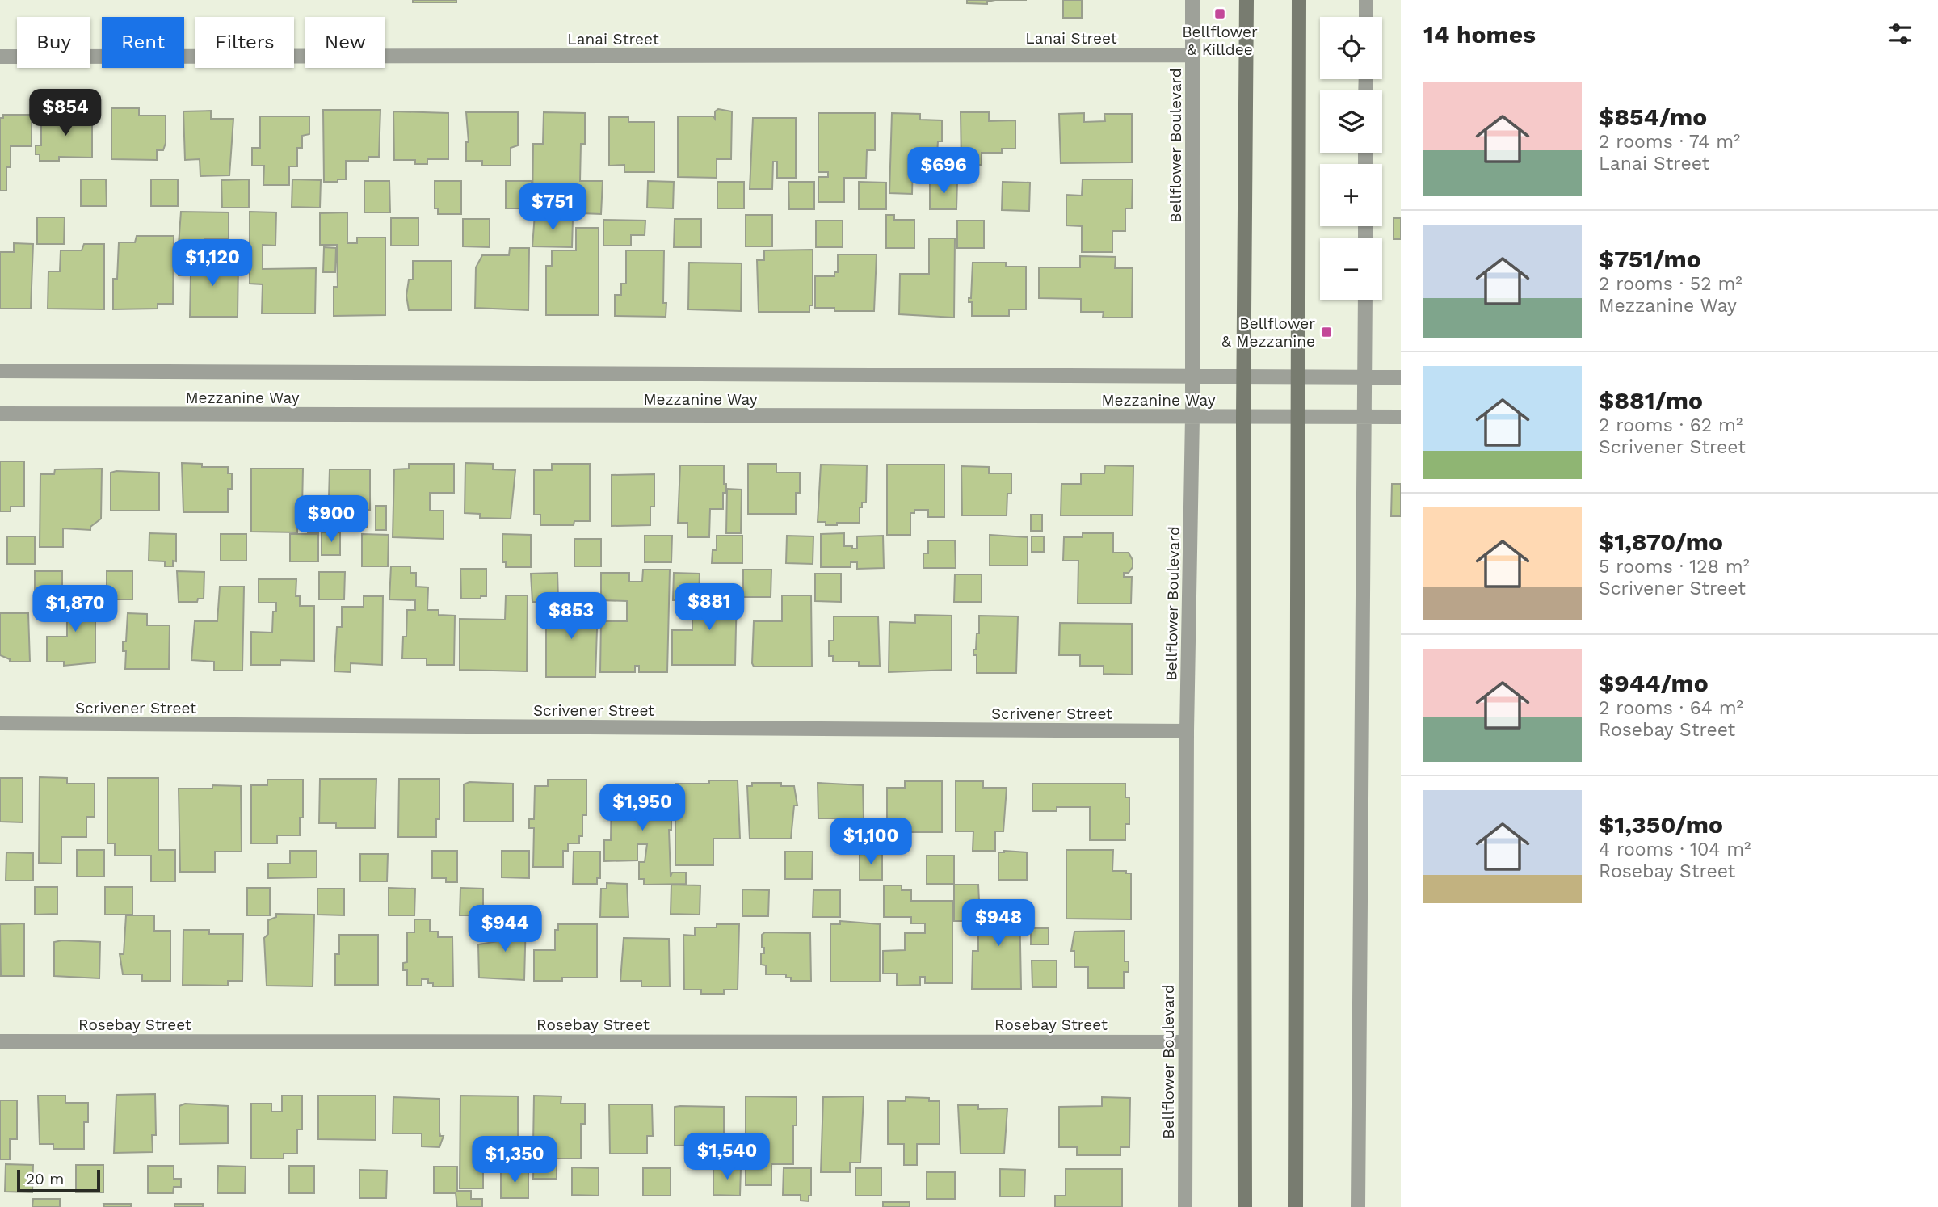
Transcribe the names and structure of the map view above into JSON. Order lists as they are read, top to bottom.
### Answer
{
  "streets": {
    "street": [
      "Lanai Street",
      "Bellflower Boulevard",
      "Mezzanine Way",
      "Scrivener Street",
      "Rosebay Street"
    ]
  },
  "crossings": [
    ["Lanai Street", "Bellflower Boulevard"],
    ["Bellflower Boulevard", "Mezzanine Way"],
    ["Bellflower Boulevard", "Scrivener Street"],
    ["Bellflower Boulevard", "Rosebay Street"]
  ],
  "places": {
    "transit": ["Bellflower & Killdee", "Bellflower & Mezzanine"]
  },
  "scale_bar": "20 m",
  "page": {
    "heading": "14 homes",
    "map_buttons": ["+", "−"],
    "chip": [
      "Buy",
      "Rent",
      "Filters",
      "New"
    ],
    "list": [
      {
        "name": "$854/mo",
        "note": "2 rooms · 74 m² · Lanai Street"
      },
      {
        "name": "$751/mo",
        "note": "2 rooms · 52 m² · Mezzanine Way"
      },
      {
        "name": "$881/mo",
        "note": "2 rooms · 62 m² · Scrivener Street"
      },
      {
        "name": "$1,870/mo",
        "note": "5 rooms · 128 m² · Scrivener Street"
      },
      {
        "name": "$944/mo",
        "note": "2 rooms · 64 m² · Rosebay Street"
      },
      {
        "name": "$1,350/mo",
        "note": "4 rooms · 104 m² · Rosebay Street"
      }
    ],
    "price": [
      "$854",
      "$696",
      "$751",
      "$1,120",
      "$900",
      "$881",
      "$1,870",
      "$853",
      "$1,950",
      "$1,100",
      "$948",
      "$944",
      "$1,540",
      "$1,350"
    ],
    "scale": "20 m"
  }
}
